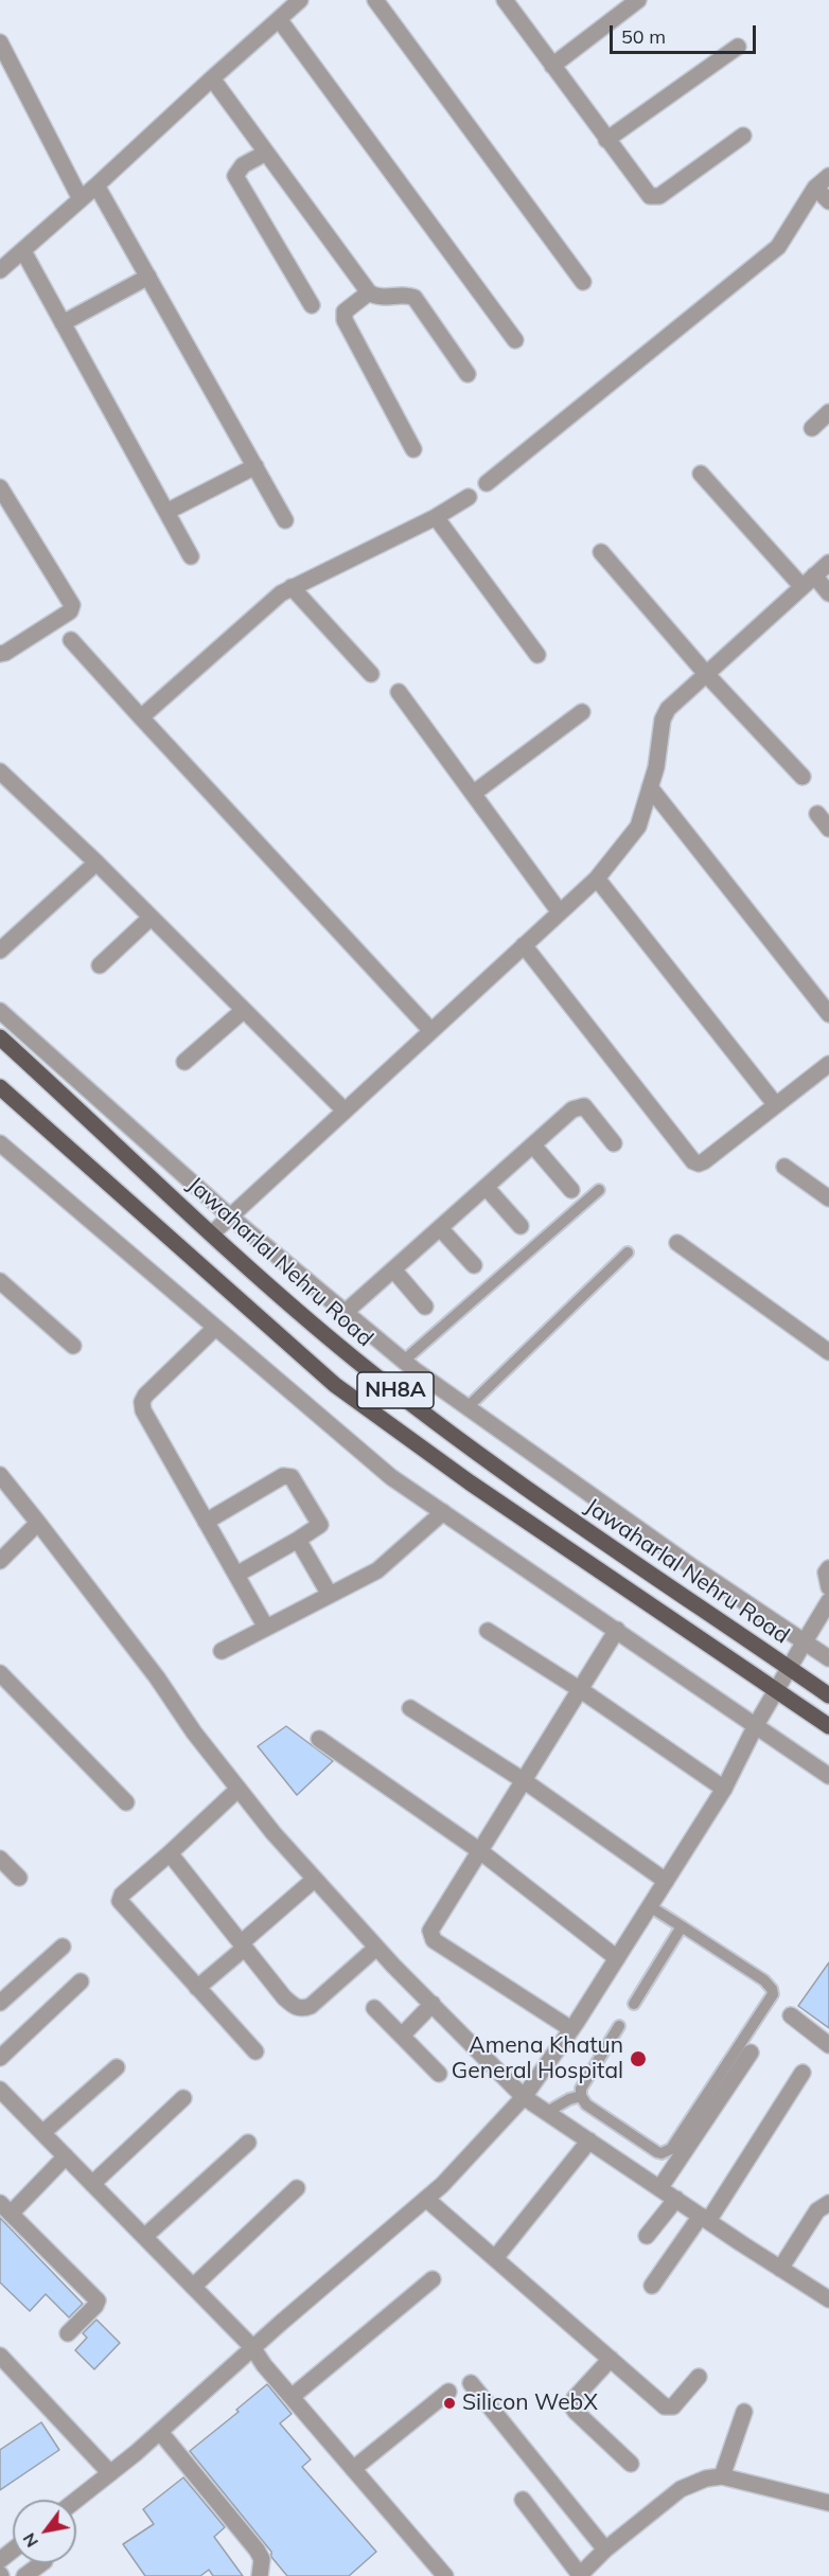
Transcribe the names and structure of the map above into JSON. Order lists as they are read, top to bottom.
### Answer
{
  "streets": {
    "main road": ["Jawaharlal Nehru Road", "NH8A"]
  },
  "places": ["Amena Khatun General Hospital", "Silicon WebX"],
  "scale_bar": "50 m",
  "north": "bottom left"
}
